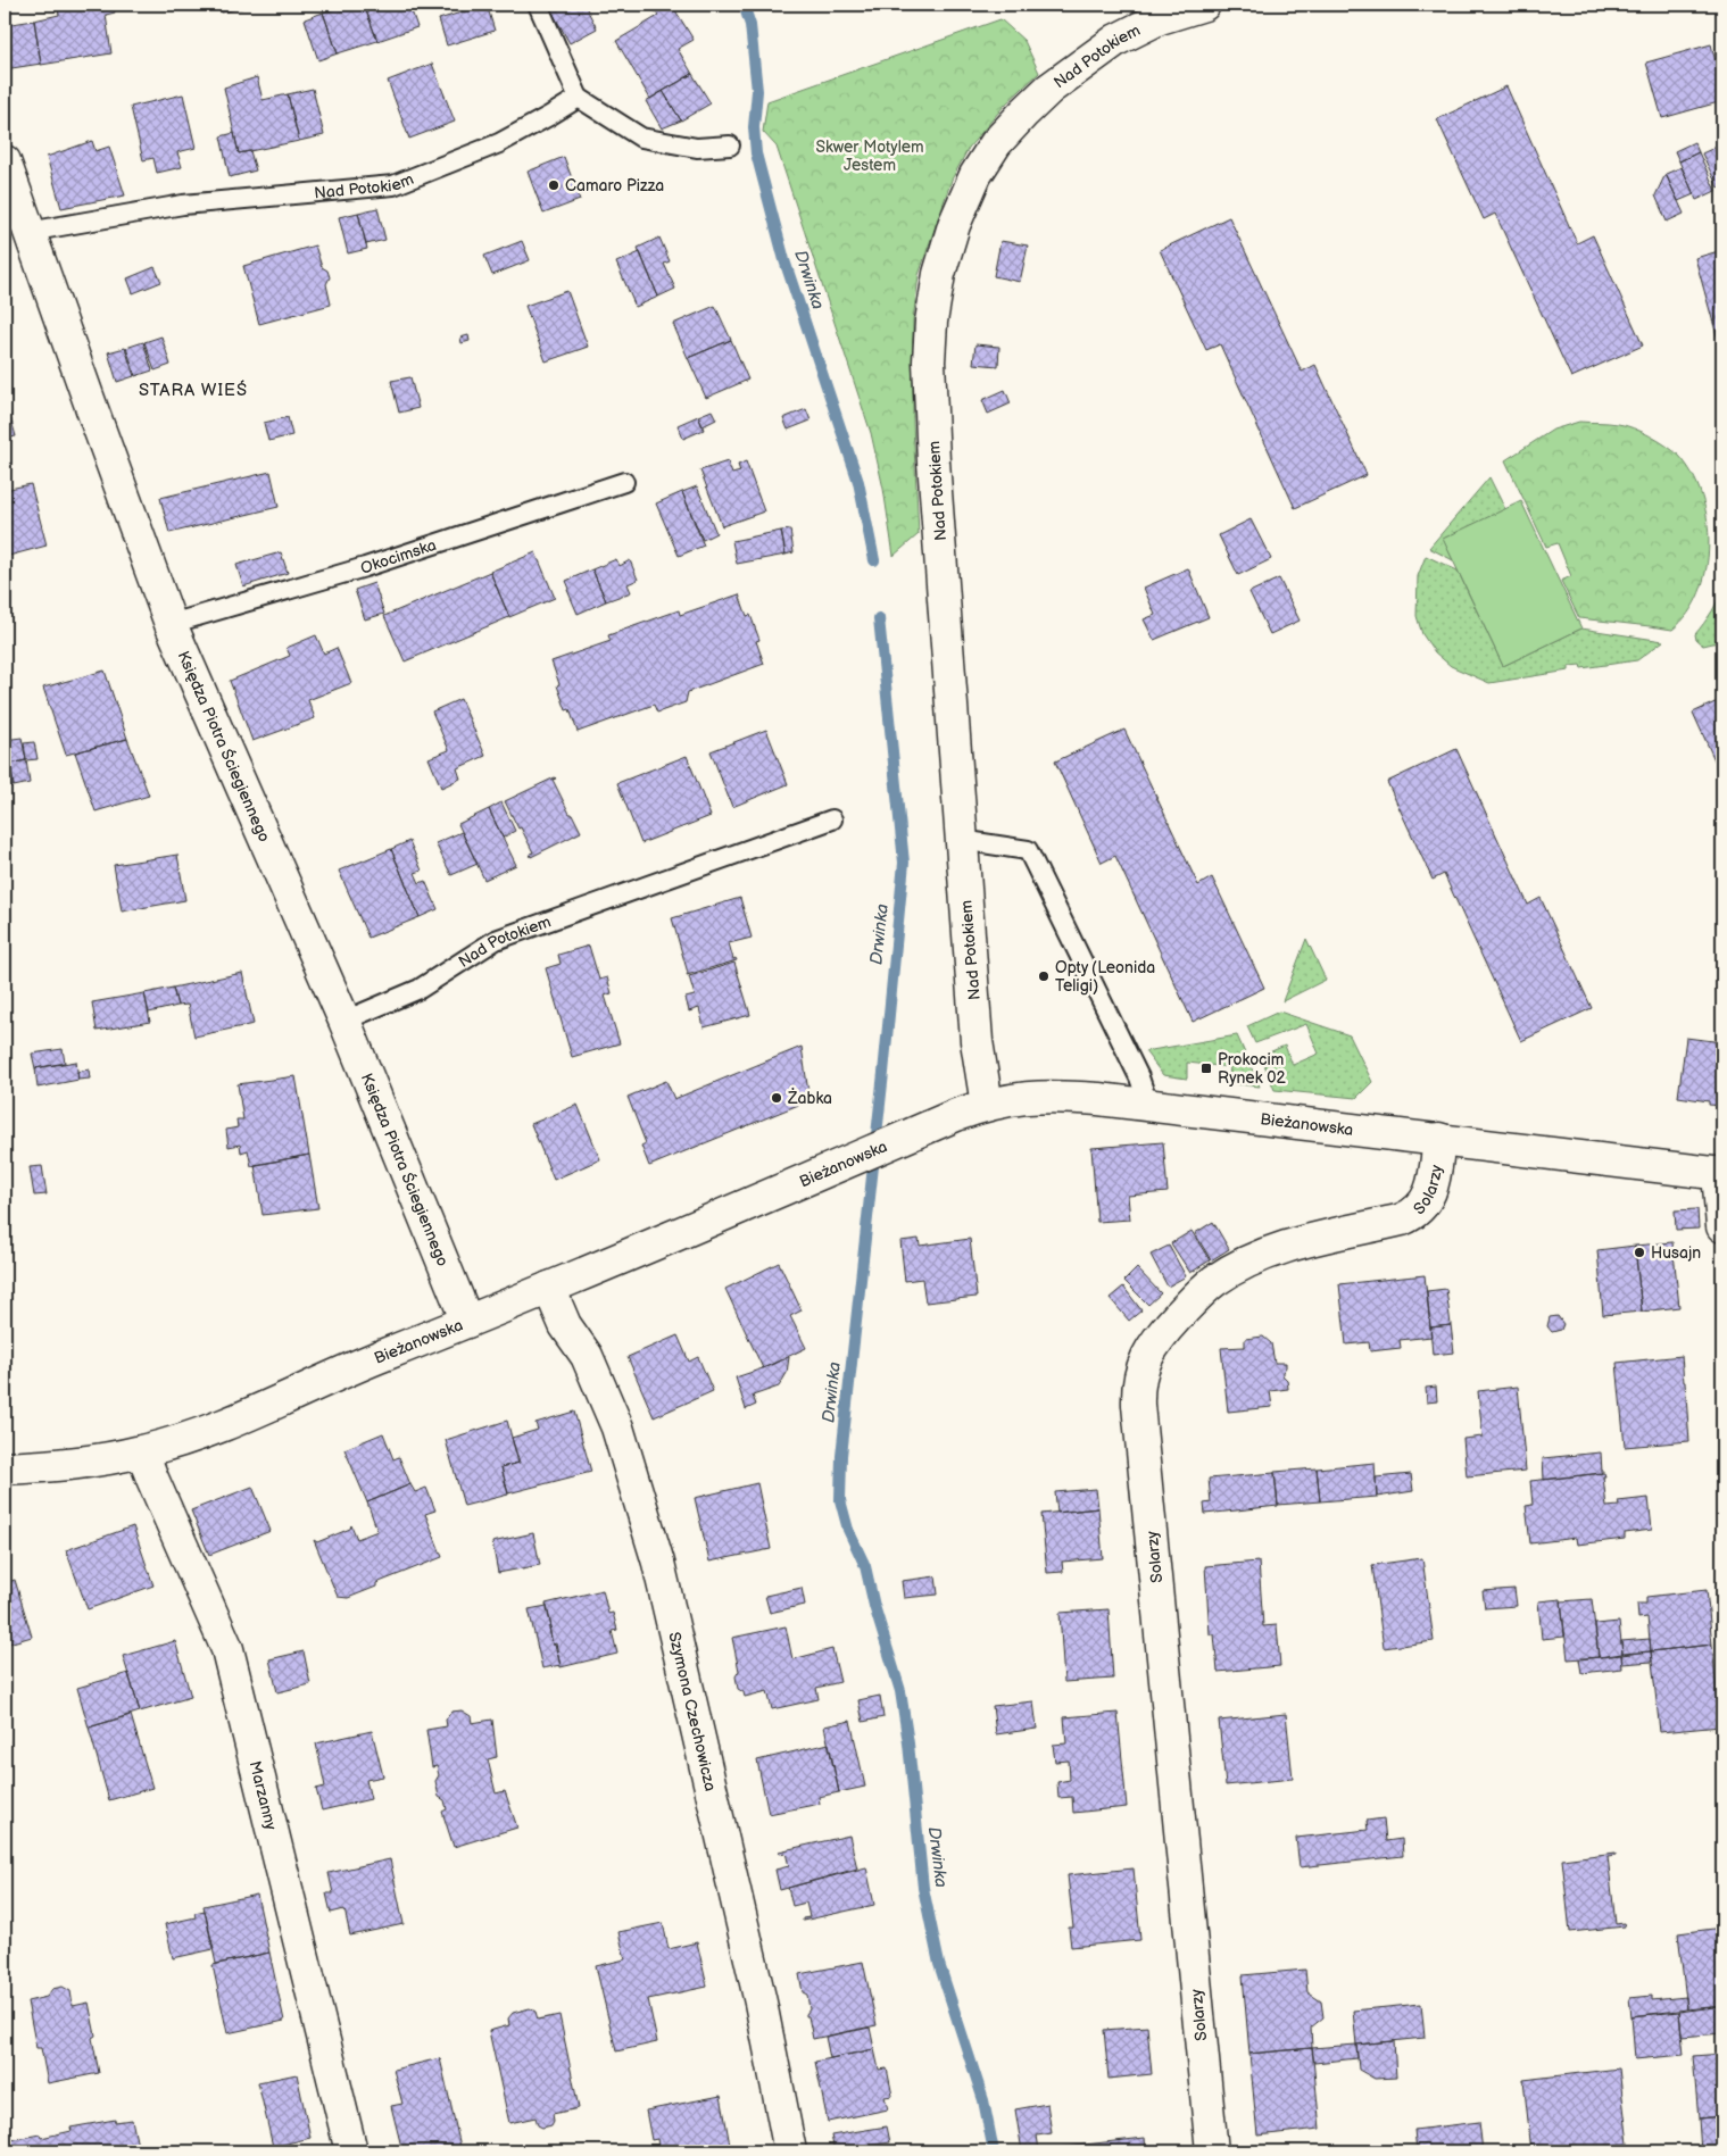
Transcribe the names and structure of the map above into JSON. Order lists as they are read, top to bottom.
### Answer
{
  "streets": {
    "street": [
      "Nad Potokiem",
      "Księdza Piotra Ściegiennego",
      "Bieżanowska",
      "Solarzy",
      "Szymona Czechowicza",
      "Marzanny"
    ],
    "lane": ["Okocimska"]
  },
  "crossings": [
    ["Nad Potokiem", "Księdza Piotra Ściegiennego"],
    ["Nad Potokiem", "Bieżanowska"],
    ["Okocimska", "Księdza Piotra Ściegiennego"],
    ["Księdza Piotra Ściegiennego", "Bieżanowska"],
    ["Bieżanowska", "Solarzy"],
    ["Bieżanowska", "Szymona Czechowicza"],
    ["Bieżanowska", "Marzanny"]
  ],
  "districts": ["STARA WIEŚ"],
  "water": ["Drwinka"],
  "parks": ["Skwer Motylem Jestem"],
  "places": {
    "other": [
      "Camaro Pizza",
      "Opty (Leonida Teligi)",
      "Żabka",
      "Husajn"
    ],
    "transit": ["Prokocim Rynek 02"]
  }
}
